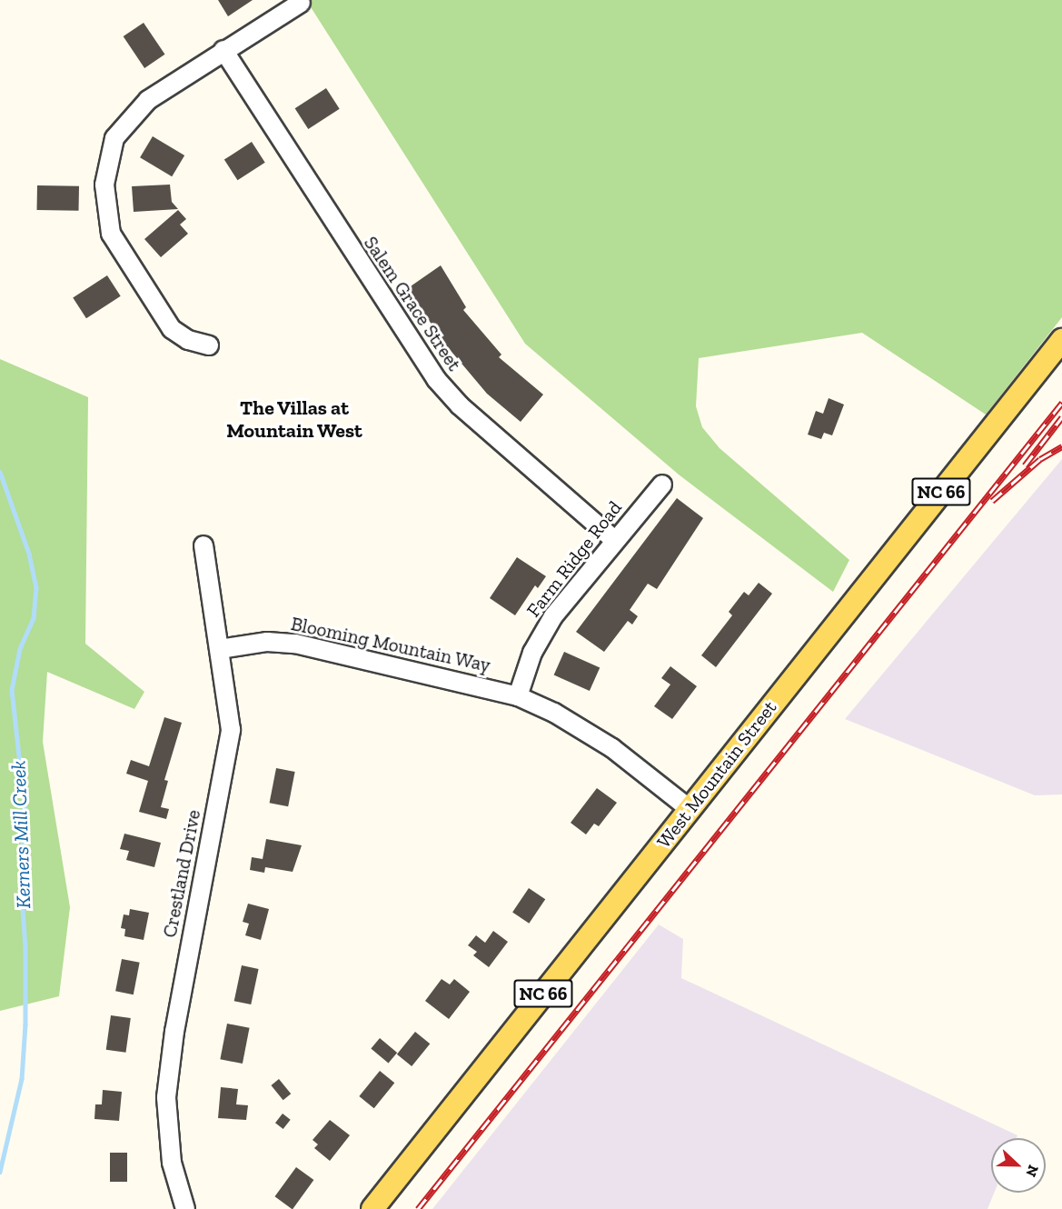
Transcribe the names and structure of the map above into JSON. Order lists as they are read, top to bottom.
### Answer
{
  "streets": {
    "main road": ["NC 66", "West Mountain Street"],
    "street": [
      "Salem Grace Street",
      "Farm Ridge Road",
      "Blooming Mountain Way",
      "Crestland Drive"
    ]
  },
  "crossings": [
    ["Salem Grace Street", "Farm Ridge Road"],
    ["Farm Ridge Road", "Blooming Mountain Way"],
    ["Blooming Mountain Way", "West Mountain Street"],
    ["Blooming Mountain Way", "Crestland Drive"]
  ],
  "districts": ["The Villas at Mountain West"],
  "water": ["Kerners Mill Creek"],
  "north": "right"
}
